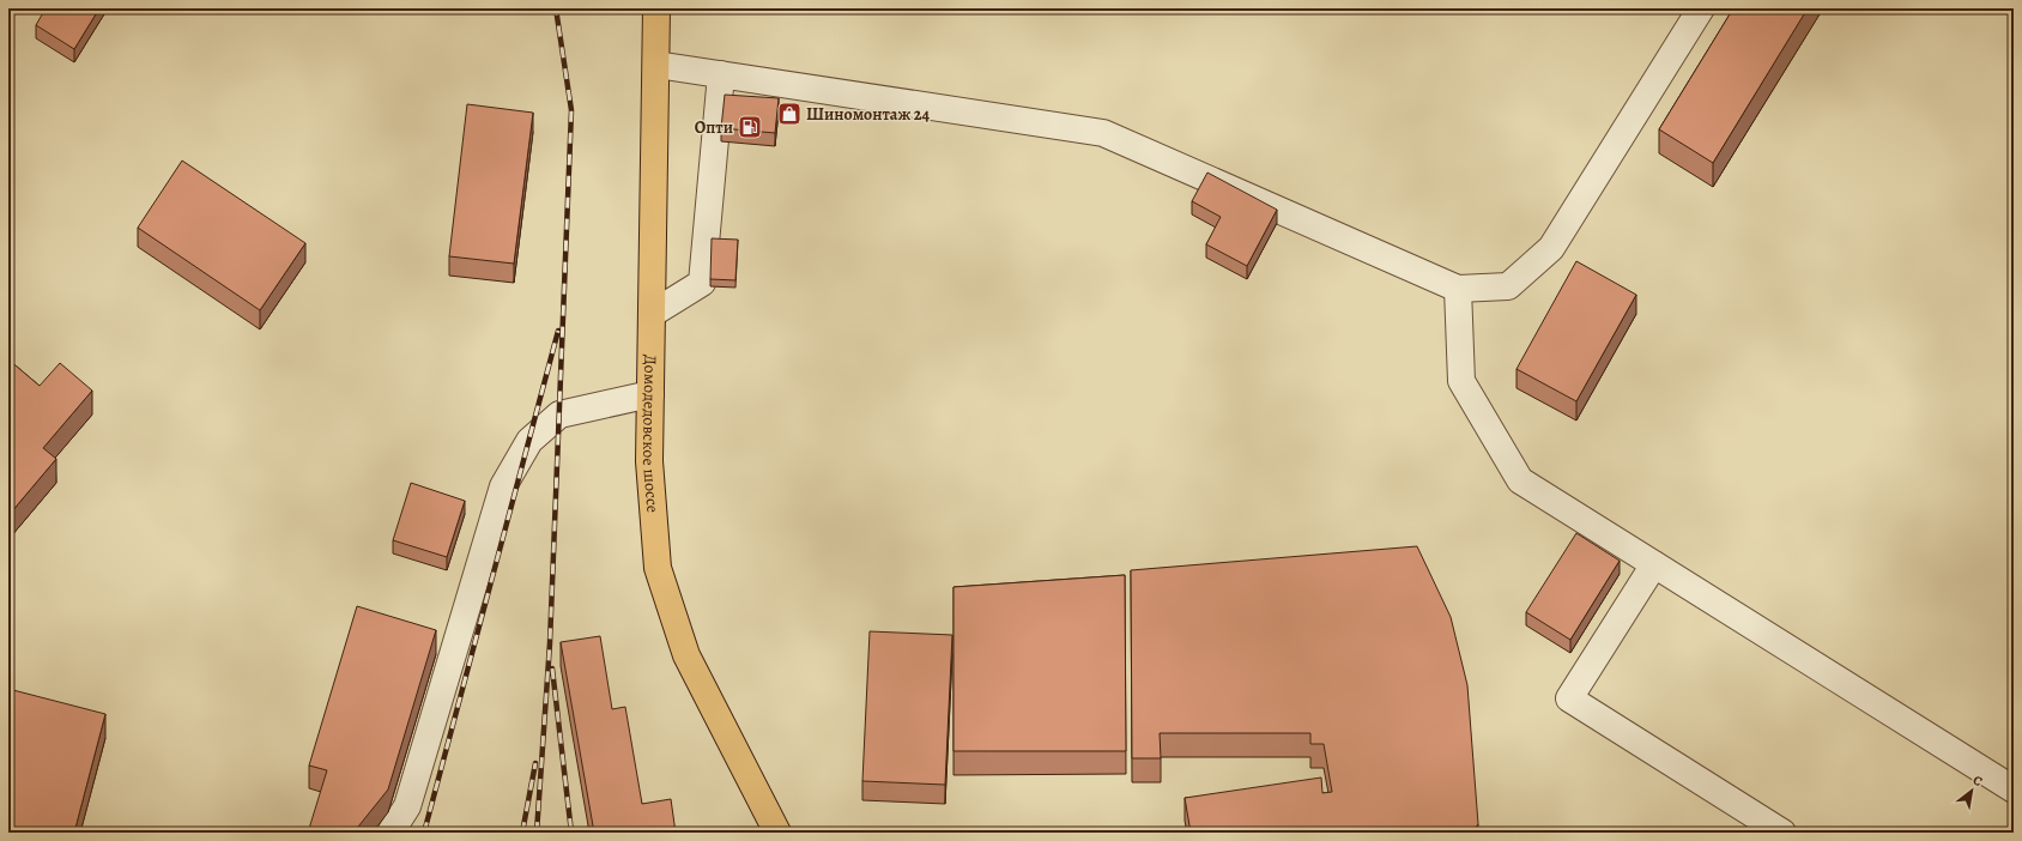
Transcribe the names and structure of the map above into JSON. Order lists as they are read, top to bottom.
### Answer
{
  "streets": {
    "main road": ["Домодедовское шоссе"]
  },
  "places": {
    "shop": ["Шиномонтаж 24"],
    "fuel station": ["Опти"]
  },
  "north": "top right"
}
